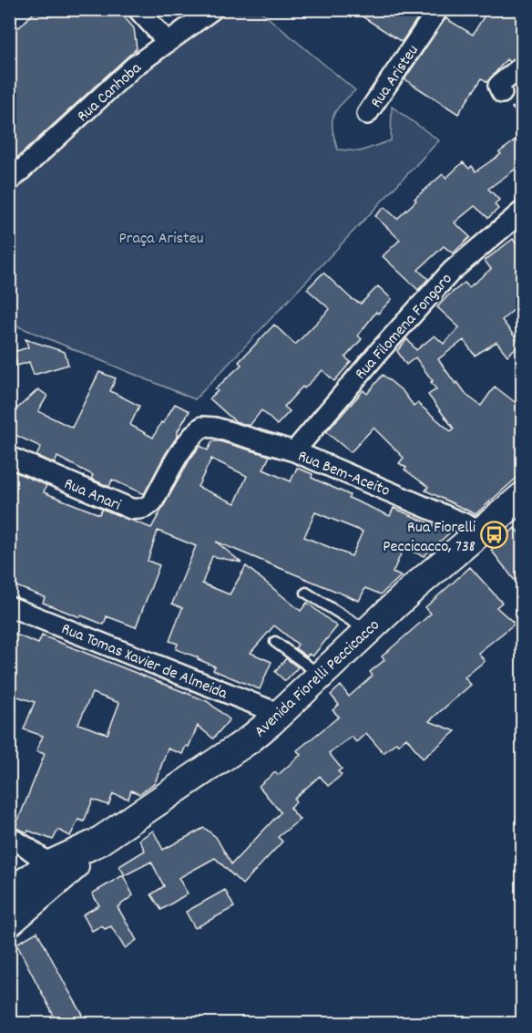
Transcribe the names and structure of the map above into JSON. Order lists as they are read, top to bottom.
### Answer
{
  "streets": {
    "main road": ["Avenida Fiorelli Peccicacco"],
    "street": [
      "Rua Aristeu",
      "Rua Canhoba",
      "Rua Filomena Fongaro",
      "Rua Bem-Aceito",
      "Rua Anari",
      "Rua Tomas Xavier de Almeida"
    ]
  },
  "crossings": [
    ["Rua Filomena Fongaro", "Rua Bem-Aceito"],
    ["Rua Bem-Aceito", "Rua Anari"],
    ["Rua Bem-Aceito", "Avenida Fiorelli Peccicacco"],
    ["Rua Tomas Xavier de Almeida", "Avenida Fiorelli Peccicacco"]
  ],
  "parks": ["Praça Aristeu"],
  "places": {
    "bus stop": ["Rua Fiorelli Peccicacco, 738"]
  }
}
